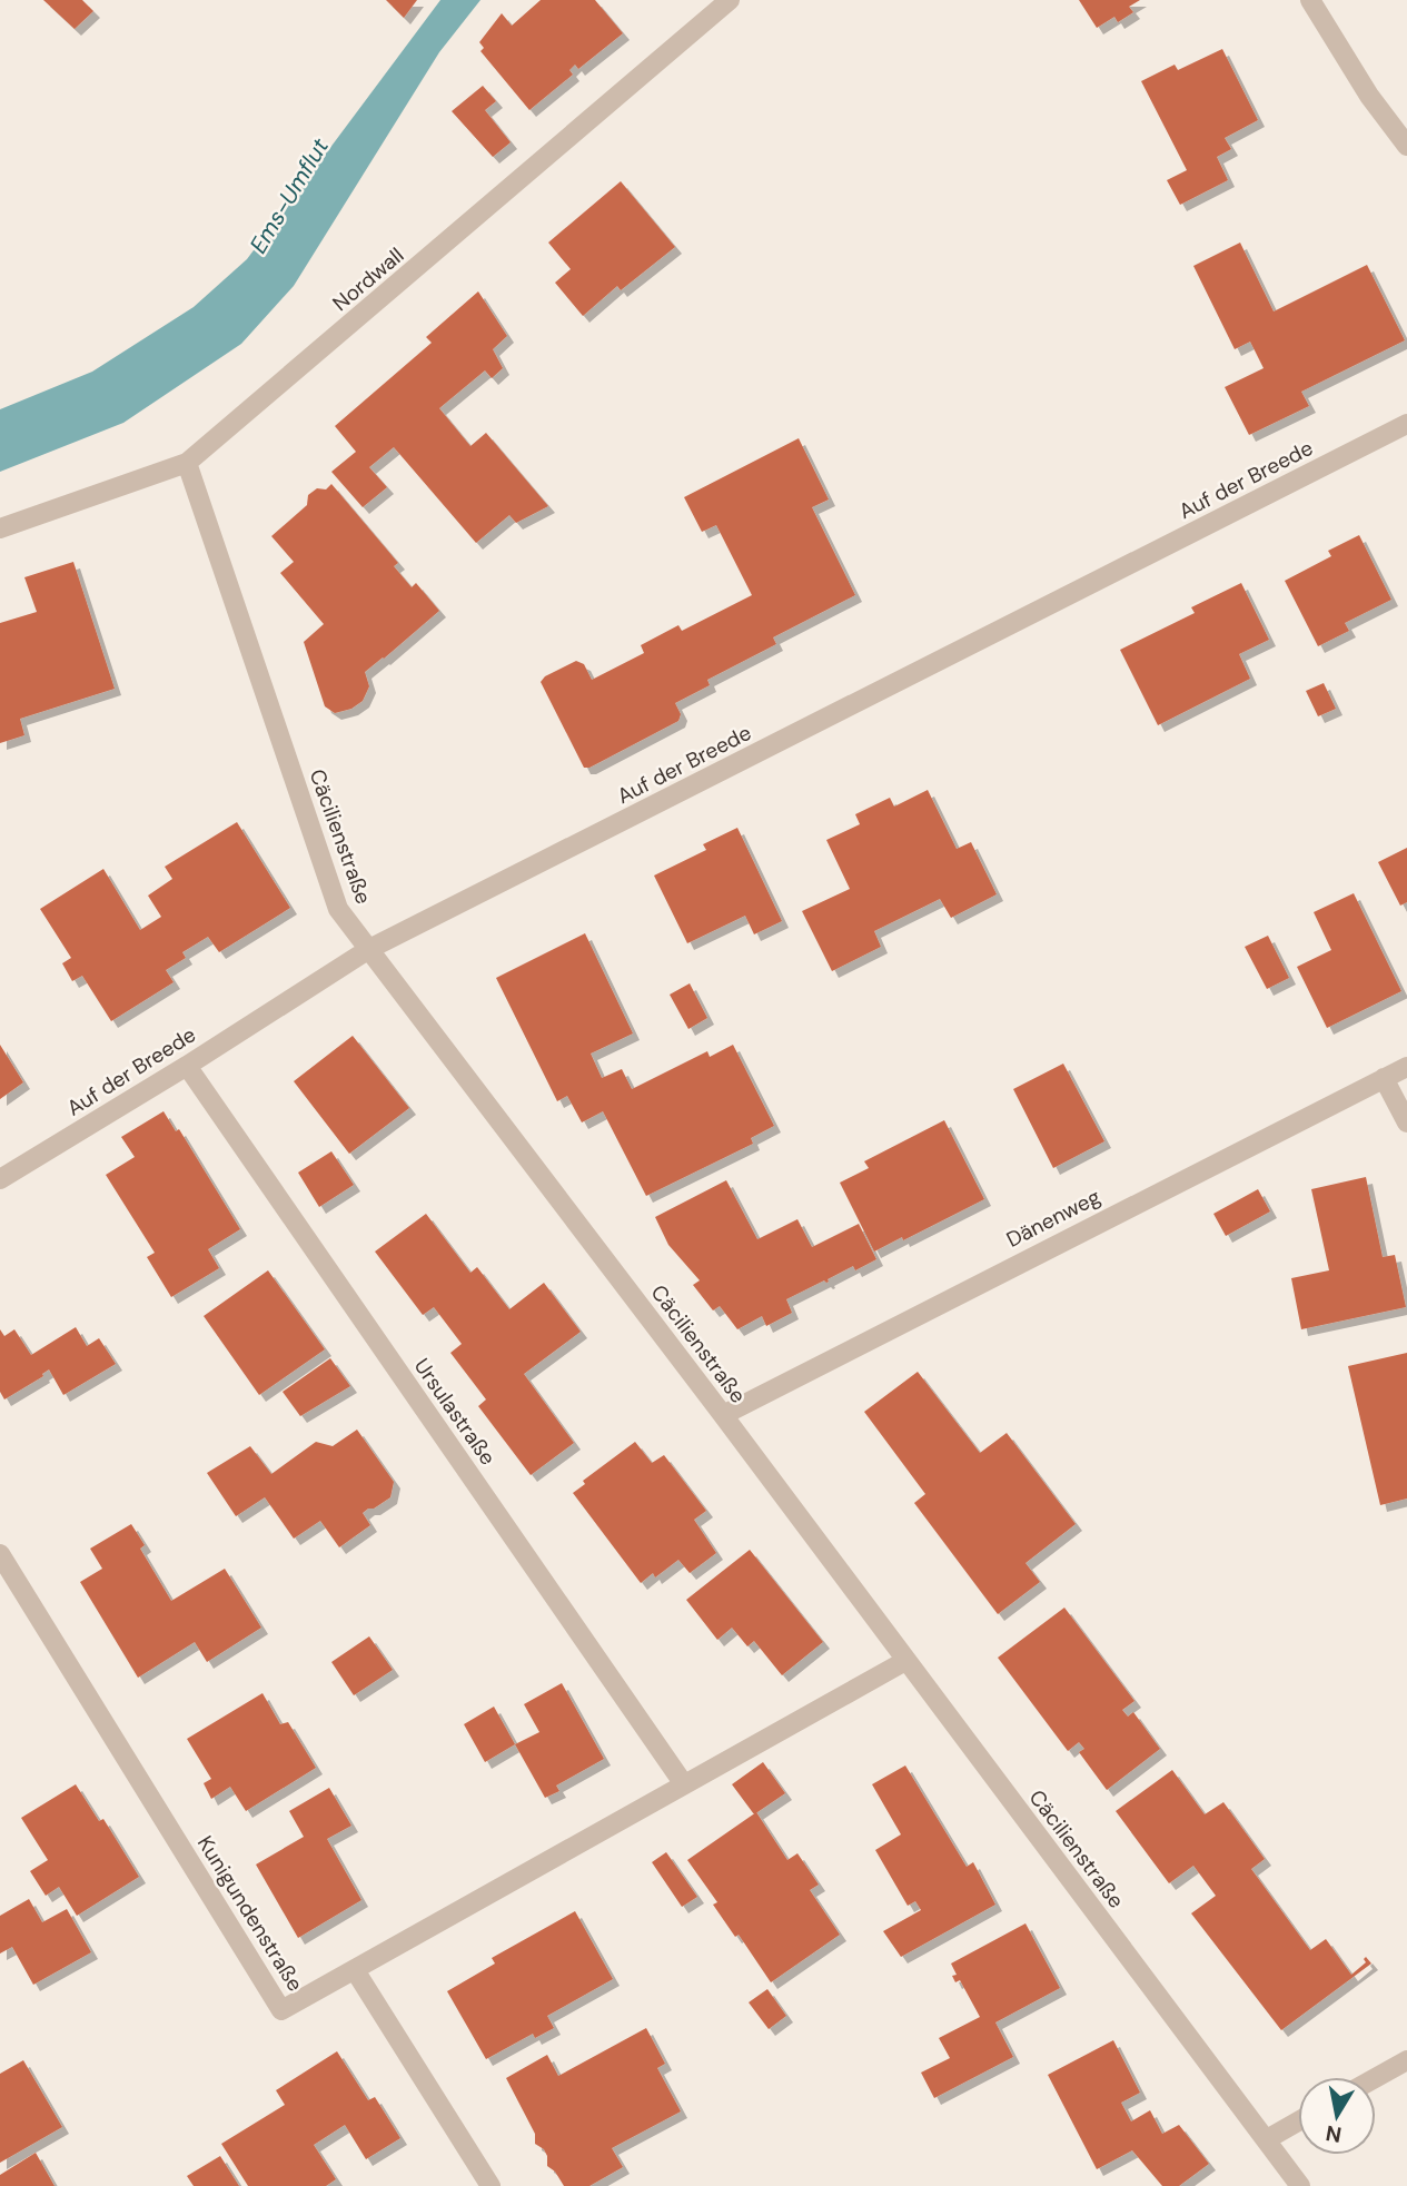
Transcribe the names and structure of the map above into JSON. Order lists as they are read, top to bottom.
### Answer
{
  "streets": {
    "street": [
      "Nordwall",
      "Auf der Breede",
      "Cäcilienstraße",
      "Dänenweg",
      "Ursulastraße",
      "Kunigundenstraße"
    ]
  },
  "crossings": [
    ["Nordwall", "Cäcilienstraße"],
    ["Auf der Breede", "Cäcilienstraße"],
    ["Auf der Breede", "Ursulastraße"],
    ["Cäcilienstraße", "Dänenweg"]
  ],
  "water": ["Ems-Umflut"],
  "north": "bottom"
}
